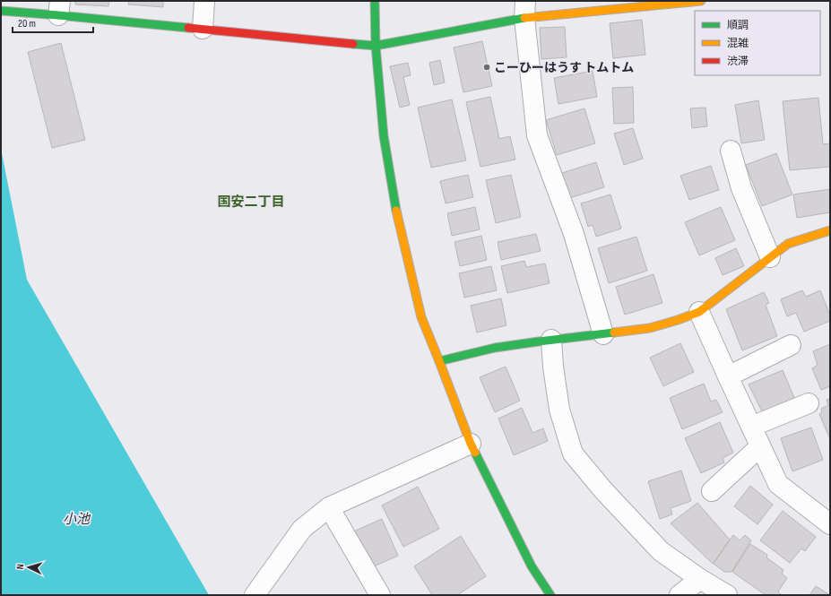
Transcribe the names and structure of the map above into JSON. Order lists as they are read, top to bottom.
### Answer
{
  "districts": ["国安二丁目"],
  "water": ["小池"],
  "places": ["こーひーはうす トムトム"],
  "legend": ["順調", "混雑", "渋滞"],
  "scale_bar": "20 m",
  "north": "left"
}
